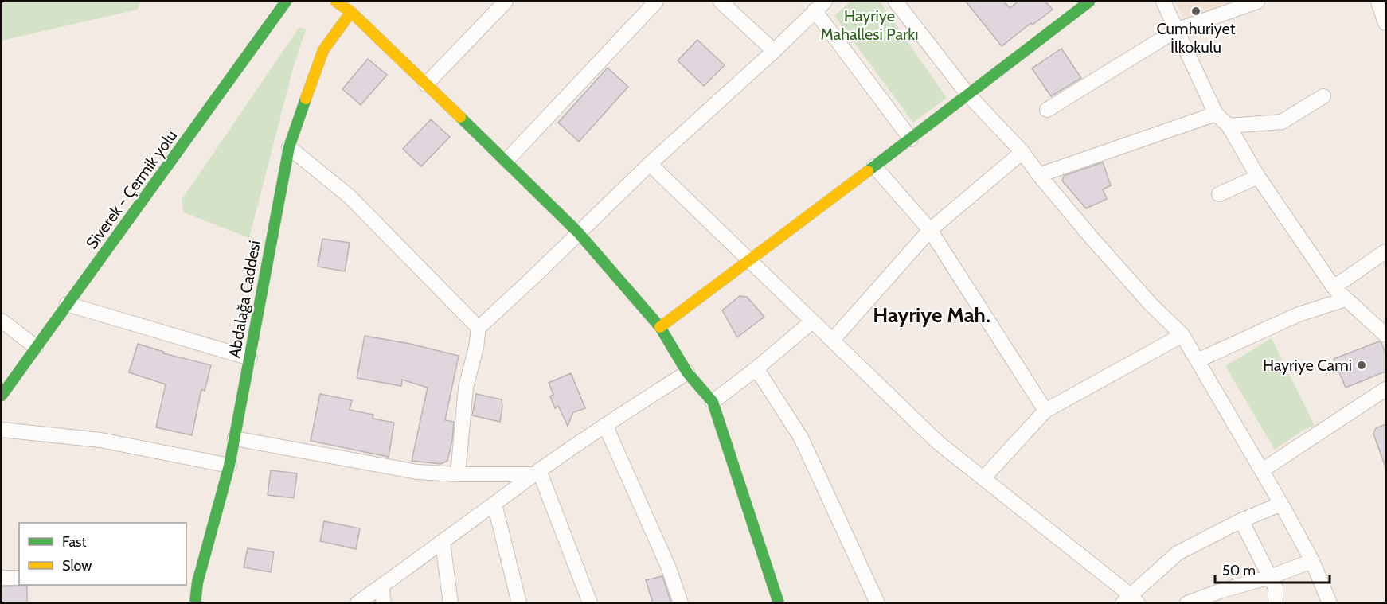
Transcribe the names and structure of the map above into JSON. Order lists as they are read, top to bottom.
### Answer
{
  "streets": {
    "street": ["Siverek - Çermik yolu", "Abdalağa Caddesi"]
  },
  "districts": ["Hayriye Mah."],
  "parks": ["Hayriye Mahallesi Parkı"],
  "places": ["Cumhuriyet İlkokulu", "Hayriye Cami"],
  "legend": ["Fast", "Slow"],
  "scale_bar": "50 m"
}
